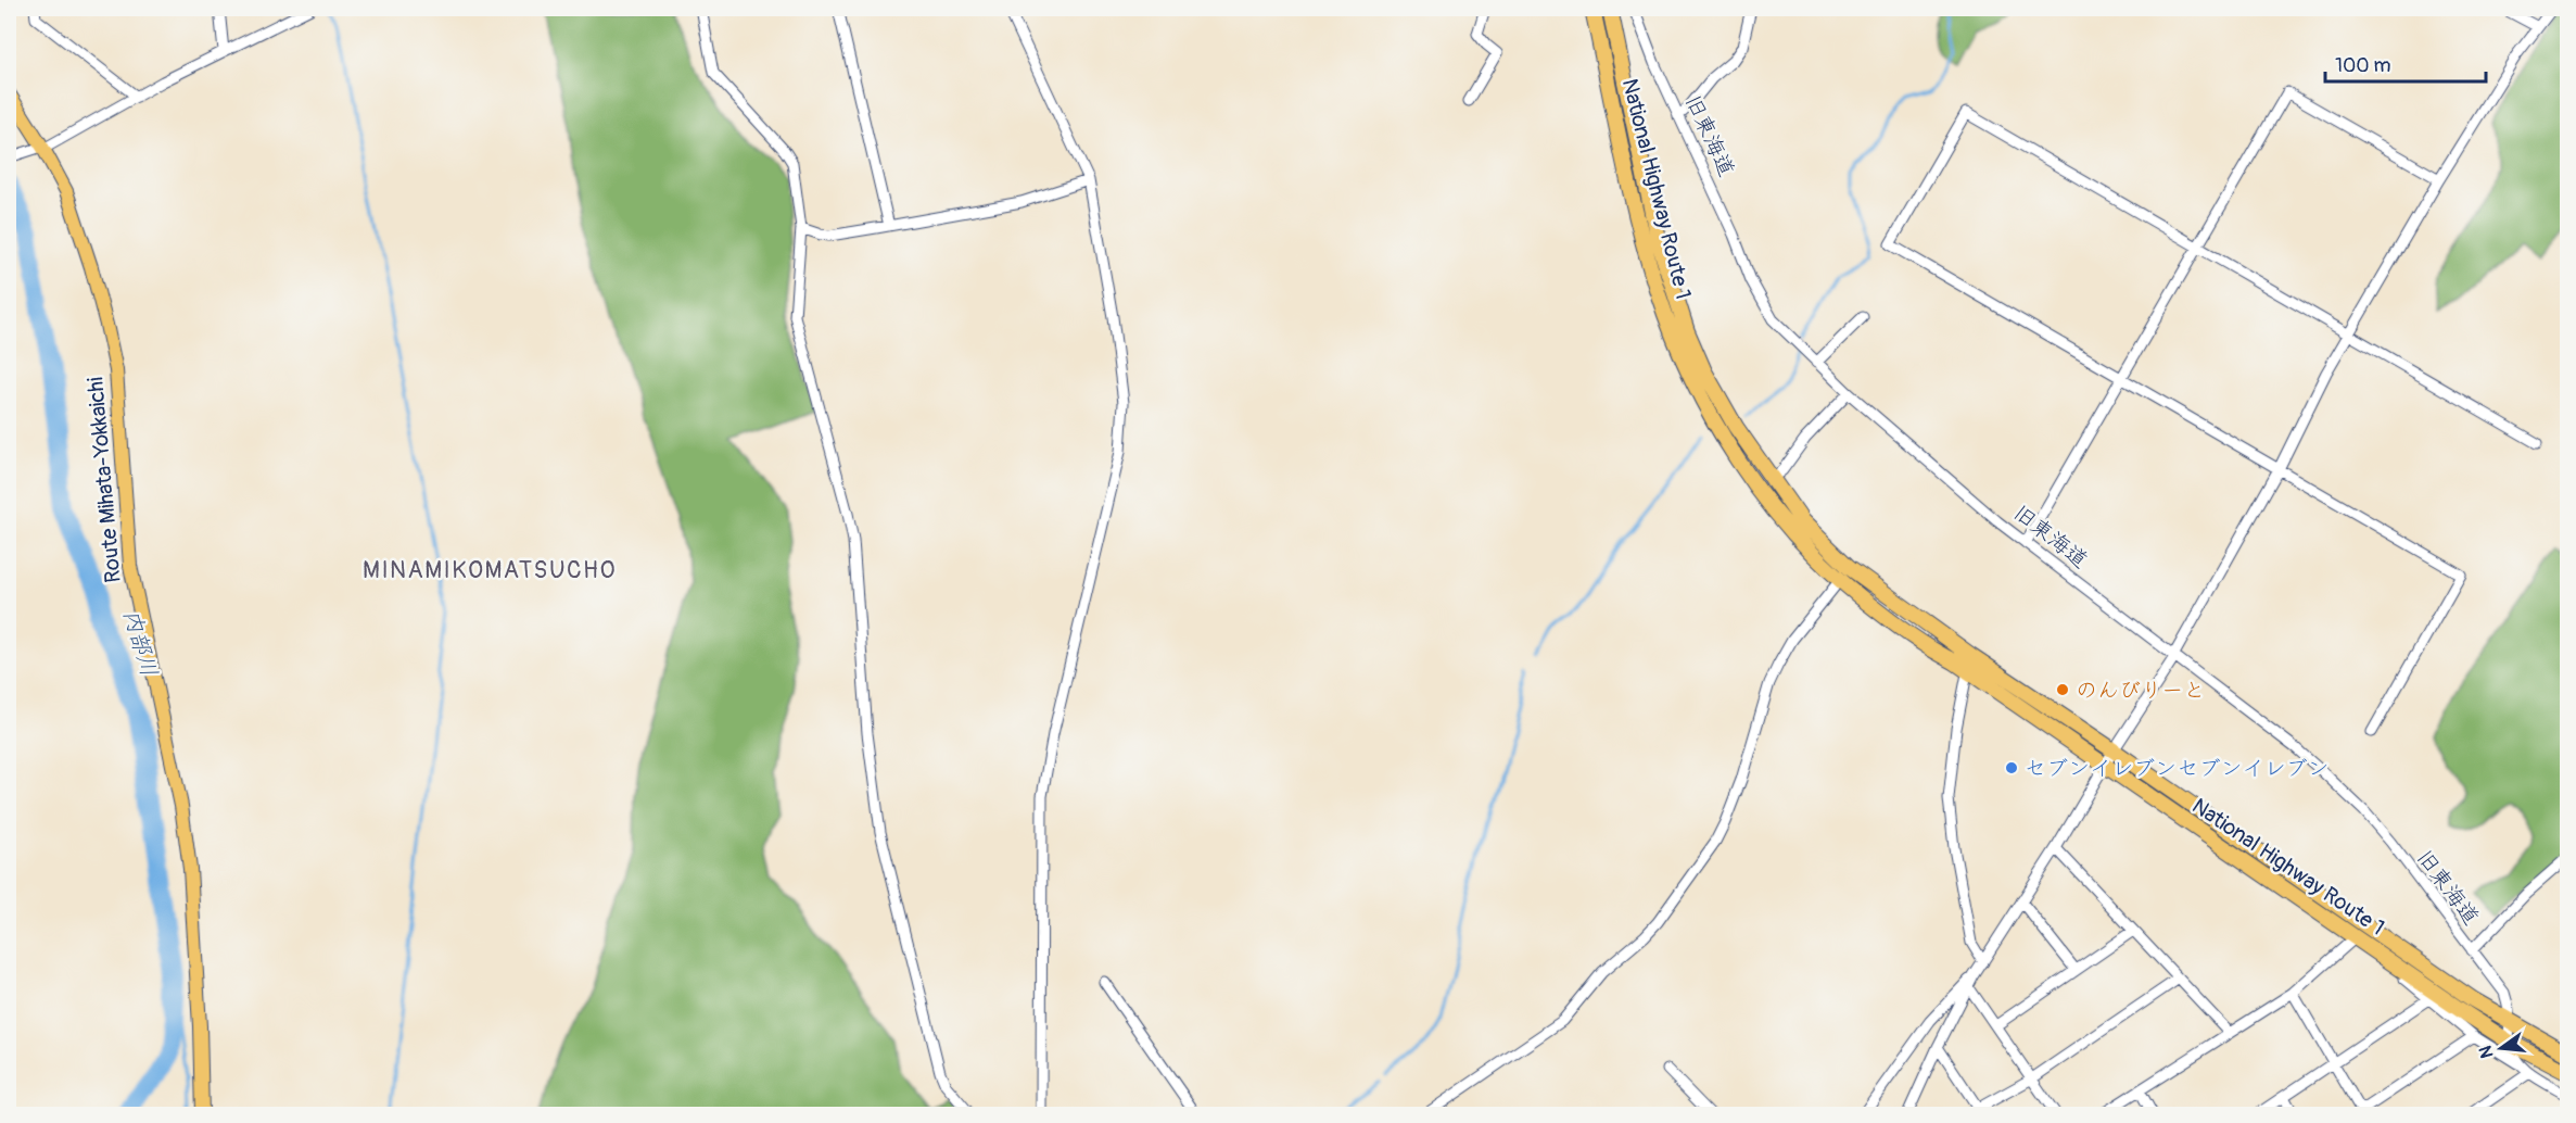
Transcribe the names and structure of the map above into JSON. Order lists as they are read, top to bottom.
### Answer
{
  "streets": {
    "highway": ["National Highway Route 1"],
    "main road": ["Route Mihata-Yokkaichi"],
    "street": ["旧東海道"]
  },
  "crossings": [
    ["旧東海道", "National Highway Route 1"]
  ],
  "districts": ["MINAMIKOMATSUCHO"],
  "water": ["内部川"],
  "places": ["のんびりーと", "セブンイレブンセブンイレブン"],
  "scale_bar": "100 m",
  "north": "left"
}
